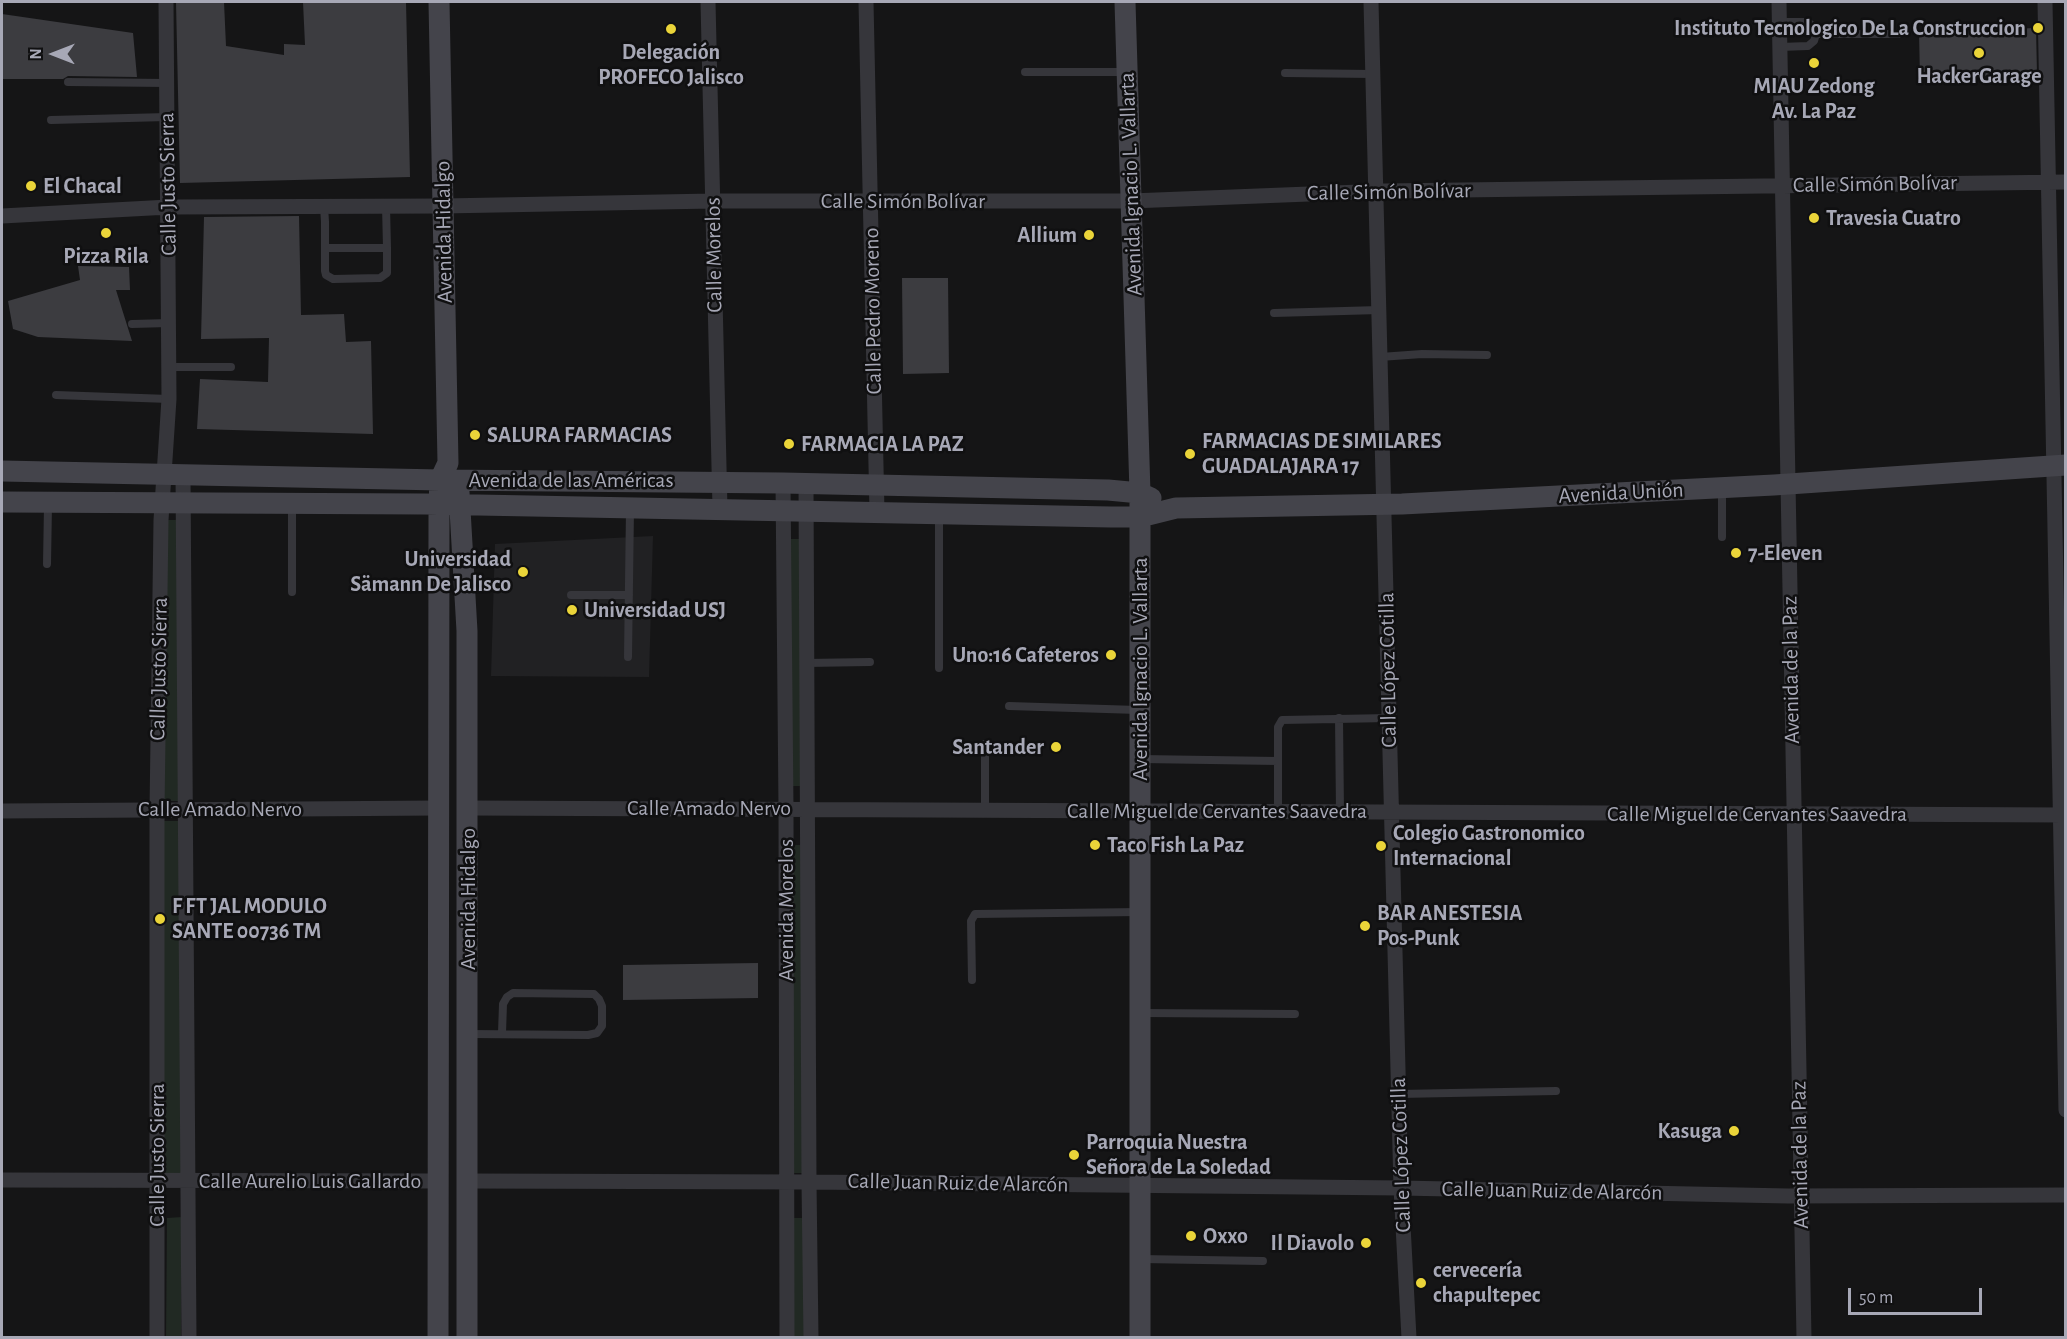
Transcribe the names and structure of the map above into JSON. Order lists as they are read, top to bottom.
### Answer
{
  "streets": {
    "main road": [
      "Avenida Ignacio L. Vallarta",
      "Avenida Hidalgo",
      "Avenida de las Américas",
      "Avenida Unión"
    ],
    "street": [
      "Calle Justo Sierra",
      "Calle Simón Bolívar",
      "Calle Morelos",
      "Calle Pedro Moreno",
      "Calle López Cotilla",
      "Avenida de la Paz",
      "Calle Amado Nervo",
      "Calle Miguel de Cervantes Saavedra",
      "Avenida Morelos",
      "Calle Aurelio Luis Gallardo",
      "Calle Juan Ruiz de Alarcón"
    ]
  },
  "crossings": [
    ["Calle Justo Sierra", "Calle Simón Bolívar"],
    ["Calle Justo Sierra", "Avenida de las Américas"],
    ["Calle Justo Sierra", "Calle Amado Nervo"],
    ["Calle Justo Sierra", "Calle Aurelio Luis Gallardo"],
    ["Avenida Ignacio L. Vallarta", "Calle Simón Bolívar"],
    ["Avenida Ignacio L. Vallarta", "Avenida de las Américas"],
    ["Avenida Ignacio L. Vallarta", "Avenida Unión"],
    ["Avenida Ignacio L. Vallarta", "Calle Miguel de Cervantes Saavedra"],
    ["Avenida Ignacio L. Vallarta", "Calle Juan Ruiz de Alarcón"],
    ["Calle Simón Bolívar", "Avenida Hidalgo"],
    ["Calle Simón Bolívar", "Calle Morelos"],
    ["Calle Simón Bolívar", "Calle Pedro Moreno"],
    ["Calle Simón Bolívar", "Calle López Cotilla"],
    ["Calle Simón Bolívar", "Avenida de la Paz"],
    ["Avenida Hidalgo", "Avenida de las Américas"],
    ["Avenida Hidalgo", "Calle Amado Nervo"],
    ["Avenida Hidalgo", "Calle Aurelio Luis Gallardo"],
    ["Calle Morelos", "Avenida de las Américas"],
    ["Calle Pedro Moreno", "Avenida de las Américas"],
    ["Avenida de las Américas", "Avenida Unión"],
    ["Avenida de las Américas", "Avenida Morelos"],
    ["Avenida Unión", "Calle López Cotilla"],
    ["Avenida Unión", "Avenida de la Paz"],
    ["Calle López Cotilla", "Calle Miguel de Cervantes Saavedra"],
    ["Calle López Cotilla", "Calle Juan Ruiz de Alarcón"],
    ["Avenida de la Paz", "Calle Miguel de Cervantes Saavedra"],
    ["Avenida de la Paz", "Calle Juan Ruiz de Alarcón"],
    ["Calle Amado Nervo", "Calle Miguel de Cervantes Saavedra"],
    ["Calle Amado Nervo", "Avenida Morelos"],
    ["Calle Miguel de Cervantes Saavedra", "Avenida Morelos"],
    ["Avenida Morelos", "Calle Juan Ruiz de Alarcón"]
  ],
  "places": [
    "Instituto Tecnologico De La Construccion",
    "Delegación PROFECO Jalisco",
    "HackerGarage",
    "MIAU Zedong Av. La Paz",
    "El Chacal",
    "Travesia Cuatro",
    "Pizza Rila",
    "Allium",
    "SALURA FARMACIAS",
    "FARMACIA LA PAZ",
    "FARMACIAS DE SIMILARES GUADALAJARA 17",
    "7-Eleven",
    "Universidad Sämann De Jalisco",
    "Universidad USJ",
    "Uno:16 Cafeteros",
    "Santander",
    "Taco Fish La Paz",
    "Colegio Gastronomico Internacional",
    "F FT JAL MODULO SANTE 00736 TM",
    "BAR ANESTESIA Pos-Punk",
    "Kasuga",
    "Parroquia Nuestra Señora de La Soledad",
    "Oxxo",
    "Il Diavolo",
    "cervecería chapultepec"
  ],
  "scale_bar": "50 m",
  "north": "left"
}
